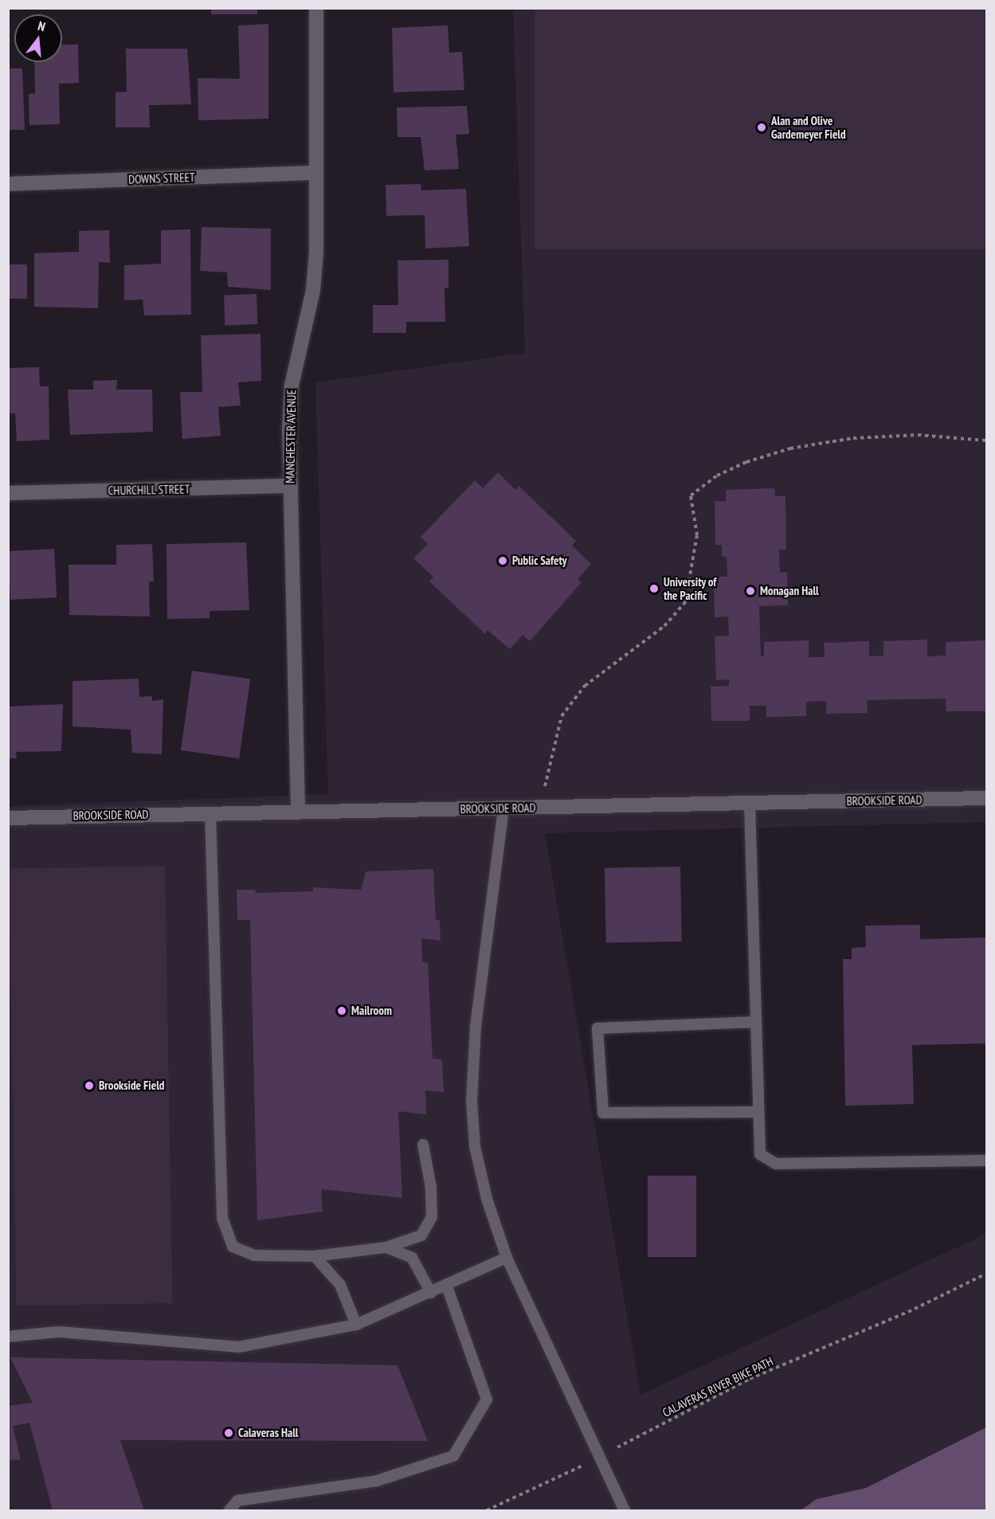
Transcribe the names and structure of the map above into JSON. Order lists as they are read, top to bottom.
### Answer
{
  "streets": {
    "street": [
      "DOWNS STREET",
      "MANCHESTER AVENUE",
      "CHURCHILL STREET",
      "BROOKSIDE ROAD"
    ],
    "path": ["CALAVERAS RIVER BIKE PATH"]
  },
  "crossings": [
    ["DOWNS STREET", "MANCHESTER AVENUE"],
    ["MANCHESTER AVENUE", "CHURCHILL STREET"],
    ["MANCHESTER AVENUE", "BROOKSIDE ROAD"]
  ],
  "places": [
    "Alan and Olive Gardemeyer Field",
    "Public Safety",
    "University of the Pacific",
    "Monagan Hall",
    "Mailroom",
    "Brookside Field",
    "Calaveras Hall"
  ],
  "north": "top"
}
